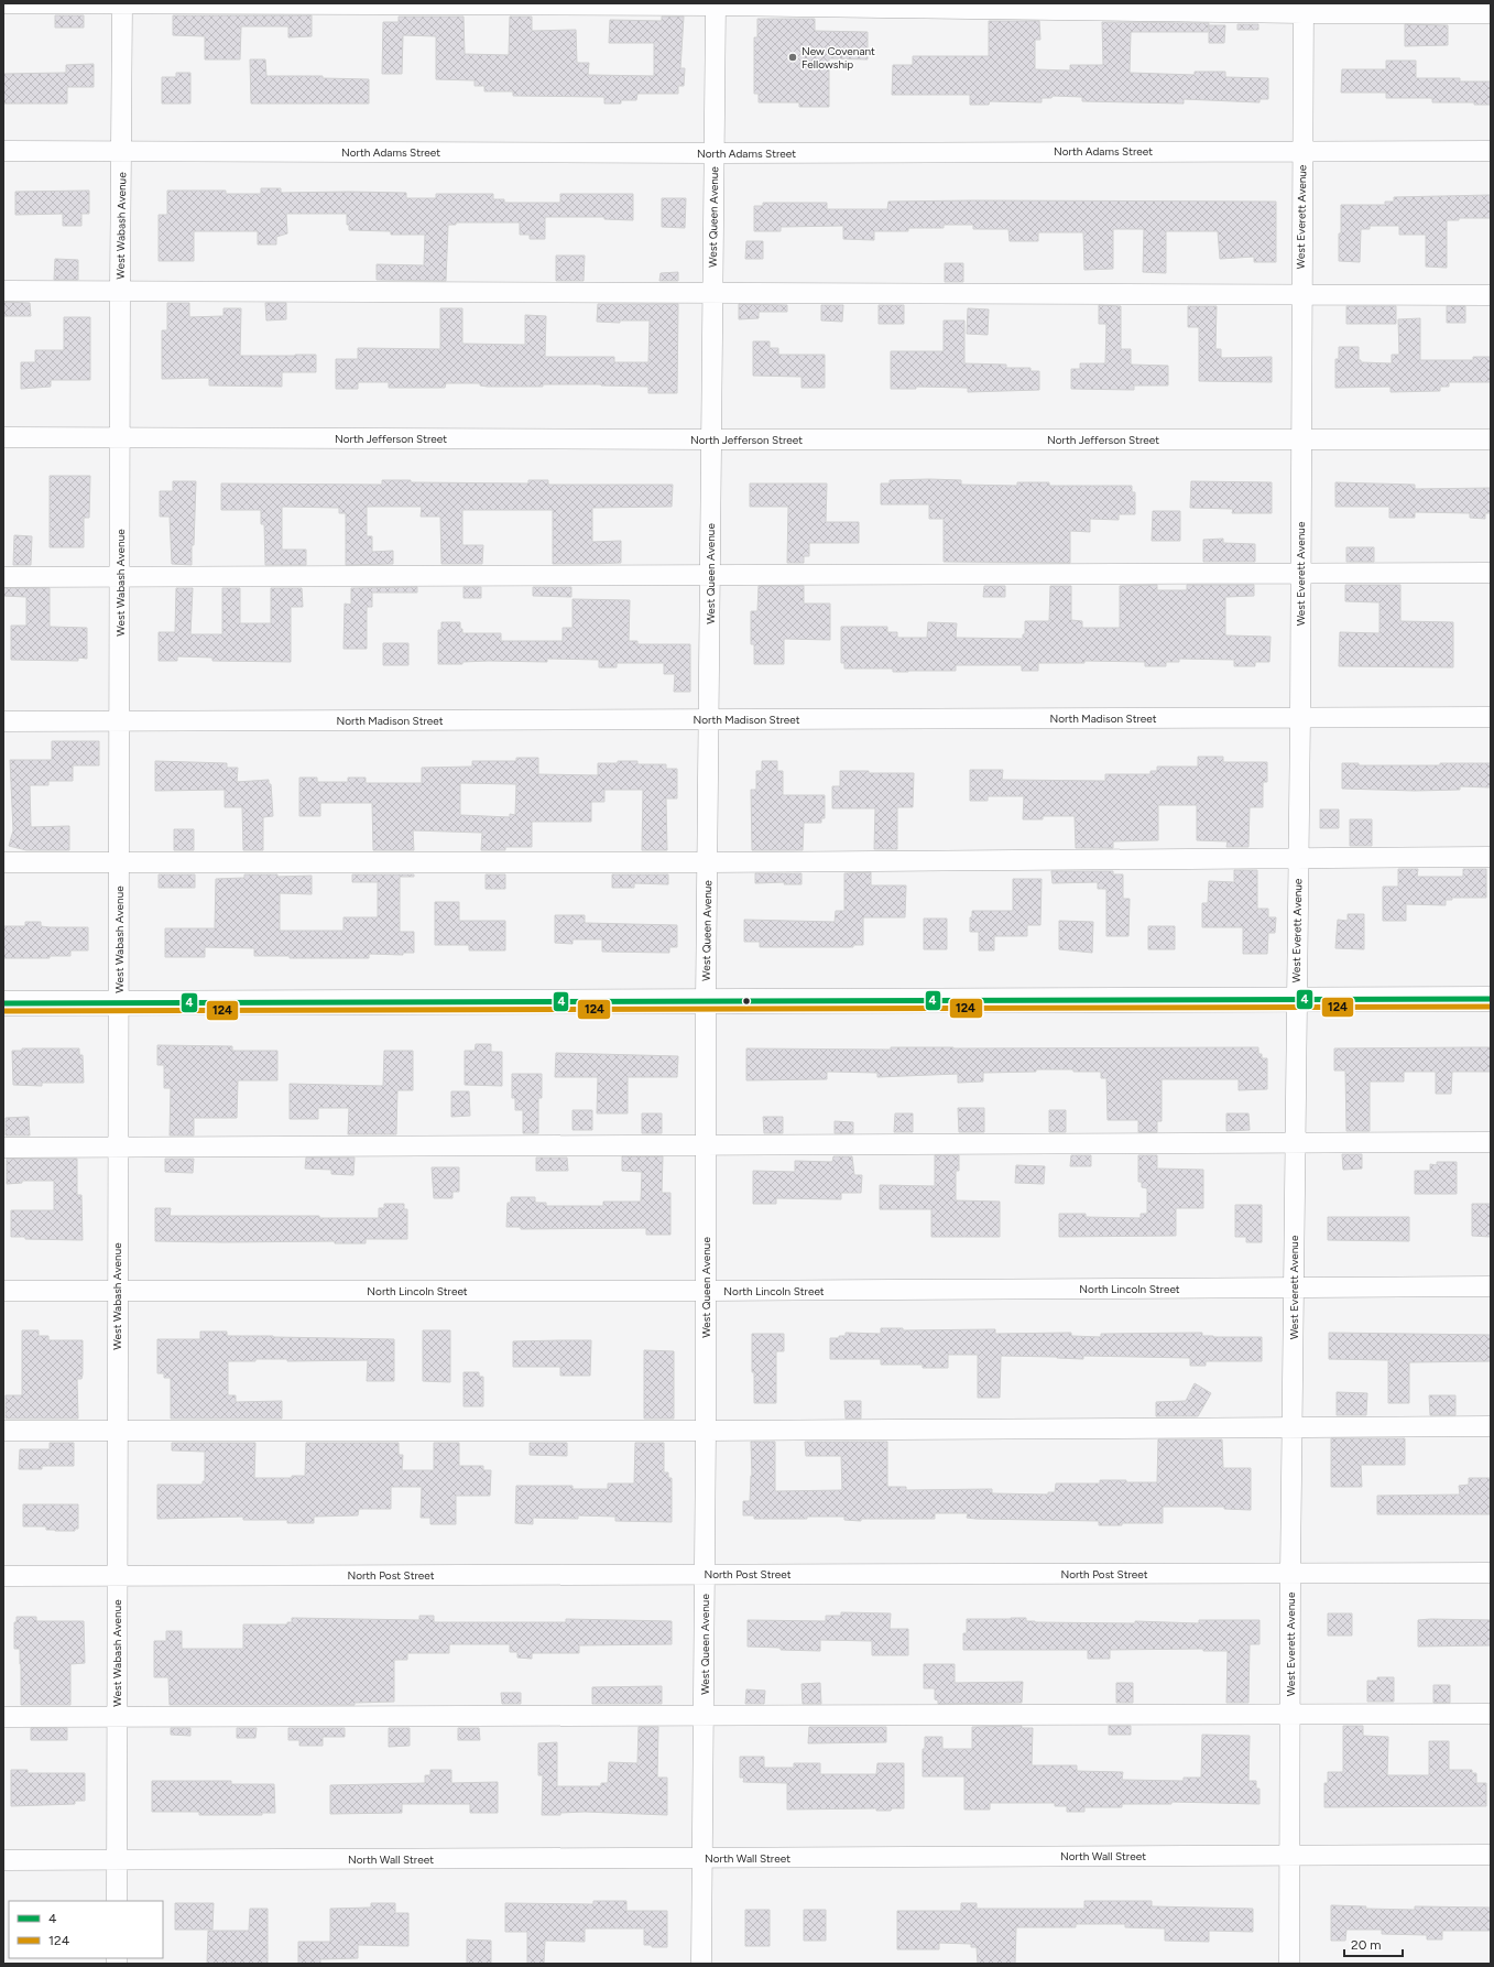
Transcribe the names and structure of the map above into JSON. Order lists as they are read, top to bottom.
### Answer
{
  "streets": {
    "street": [
      "North Adams Street",
      "West Queen Avenue",
      "West Everett Avenue",
      "West Wabash Avenue",
      "North Jefferson Street",
      "North Madison Street",
      "North Lincoln Street",
      "North Post Street",
      "North Wall Street"
    ]
  },
  "crossings": [
    ["North Adams Street", "West Queen Avenue"],
    ["North Adams Street", "West Everett Avenue"],
    ["North Adams Street", "West Wabash Avenue"],
    ["West Queen Avenue", "North Jefferson Street"],
    ["West Queen Avenue", "North Madison Street"],
    ["West Queen Avenue", "North Lincoln Street"],
    ["West Queen Avenue", "North Post Street"],
    ["West Queen Avenue", "North Wall Street"],
    ["West Everett Avenue", "North Jefferson Street"],
    ["West Everett Avenue", "North Madison Street"],
    ["West Everett Avenue", "North Lincoln Street"],
    ["West Everett Avenue", "North Post Street"],
    ["West Everett Avenue", "North Wall Street"],
    ["West Wabash Avenue", "North Jefferson Street"],
    ["West Wabash Avenue", "North Madison Street"],
    ["West Wabash Avenue", "North Lincoln Street"],
    ["West Wabash Avenue", "North Post Street"],
    ["West Wabash Avenue", "North Wall Street"]
  ],
  "places": ["New Covenant Fellowship"],
  "lines": ["transit line 4", "transit line 124"],
  "legend": ["4", "124"],
  "scale_bar": "20 m"
}
